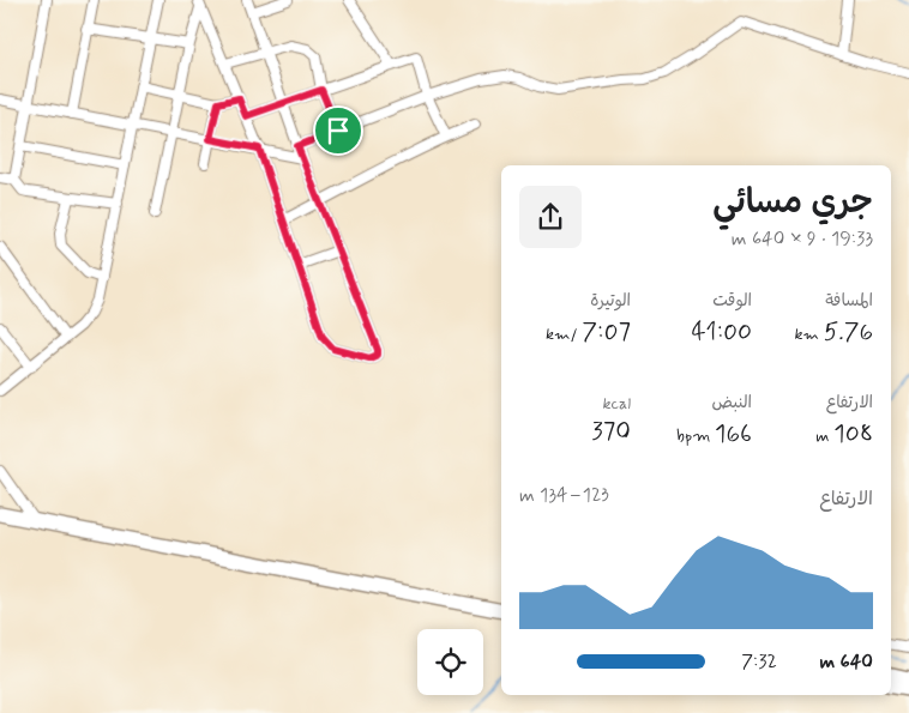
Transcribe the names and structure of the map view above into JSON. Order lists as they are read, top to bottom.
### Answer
{
  "page": {
    "heading": ["جري مسائي", "19:33 · 9 × 640 m"],
    "stats": [
      ["المسافة", "5.76 km"],
      ["الوقت", "41:00"],
      ["الوتيرة", "7:07 /km"],
      ["الارتفاع", "108 m"],
      ["النبض", "166 bpm"],
      ["kcal", "370"]
    ],
    "chart": ["الارتفاع", "123–134 m"],
    "list": [
      {
        "name": "640 m",
        "note": "7:32"
      }
    ]
  }
}
